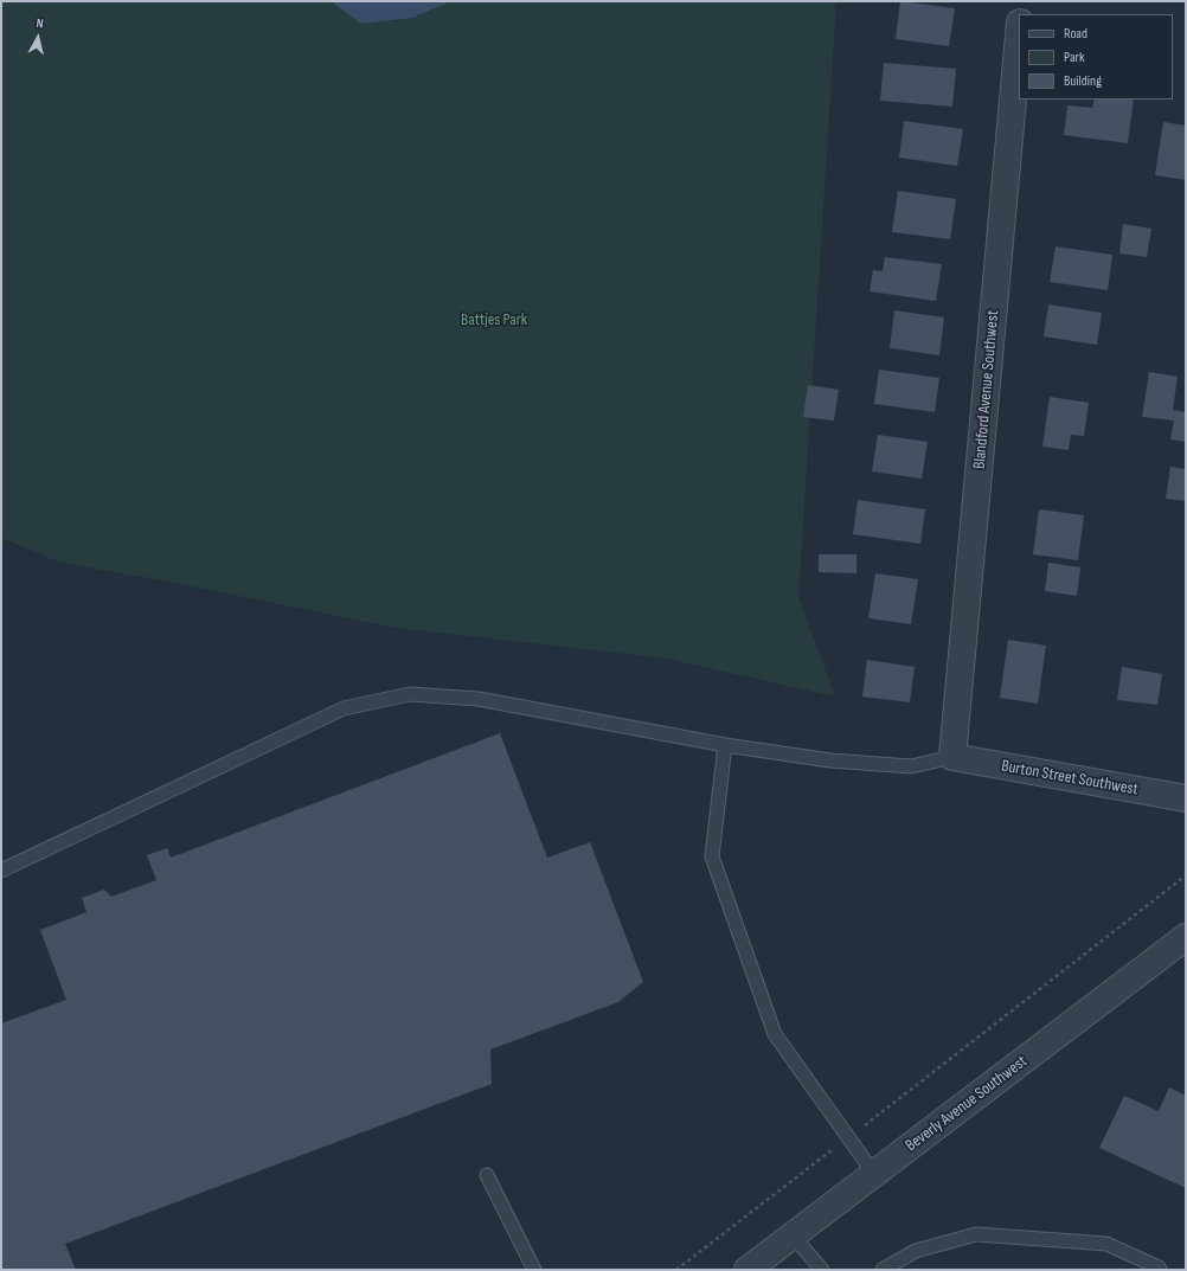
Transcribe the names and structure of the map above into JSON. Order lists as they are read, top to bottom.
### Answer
{
  "streets": {
    "street": ["Blandford Avenue Southwest", "Burton Street Southwest", "Beverly Avenue Southwest"]
  },
  "crossings": [
    ["Blandford Avenue Southwest", "Burton Street Southwest"]
  ],
  "parks": ["Battjes Park"],
  "legend": ["Road", "Park", "Building"],
  "north": "top"
}
